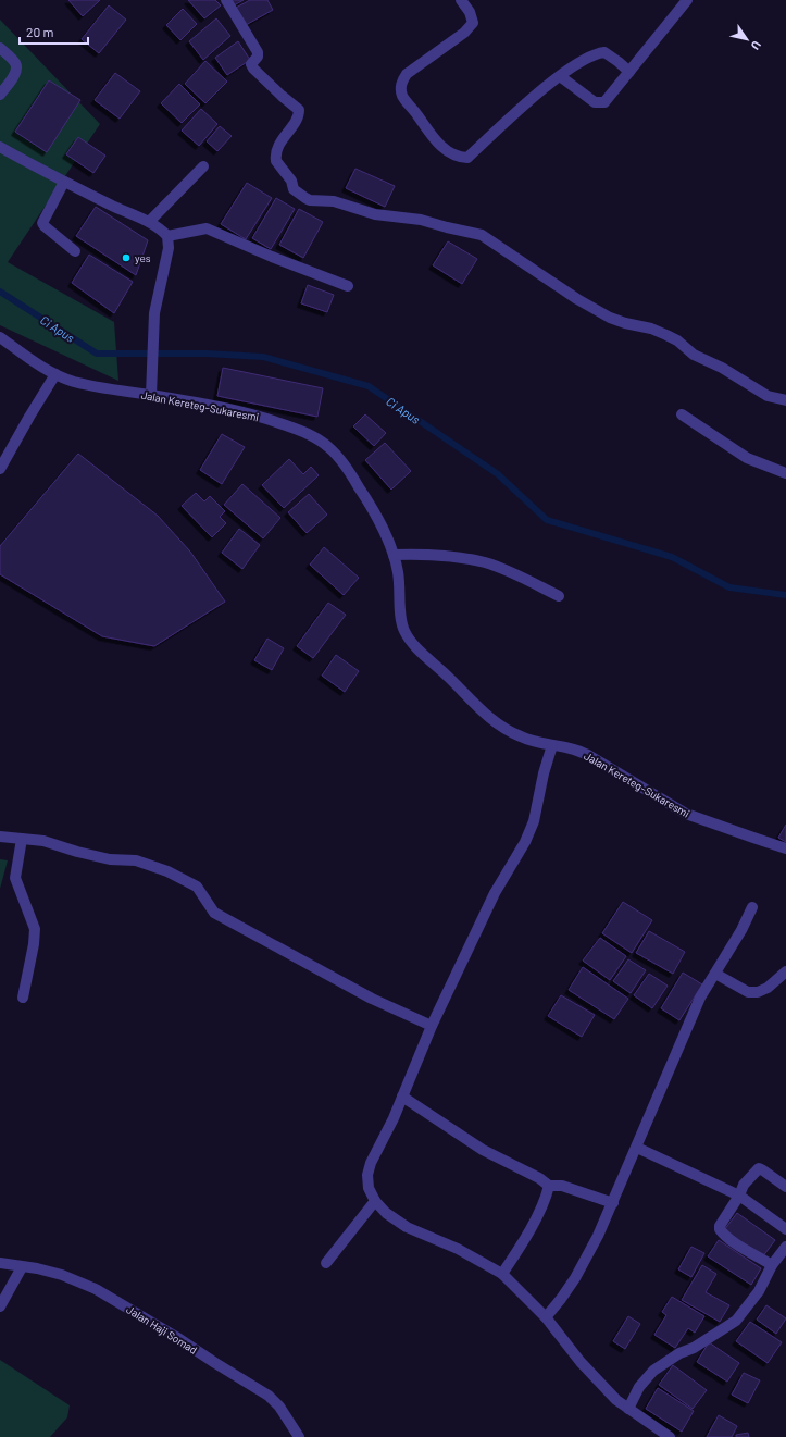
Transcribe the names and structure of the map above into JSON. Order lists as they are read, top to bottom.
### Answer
{
  "streets": {
    "street": ["Jalan Kereteg–Sukaresmi", "Jalan Haji Somad"]
  },
  "water": ["Ci Apus"],
  "places": ["yes"],
  "scale_bar": "20 m",
  "north": "bottom right"
}
